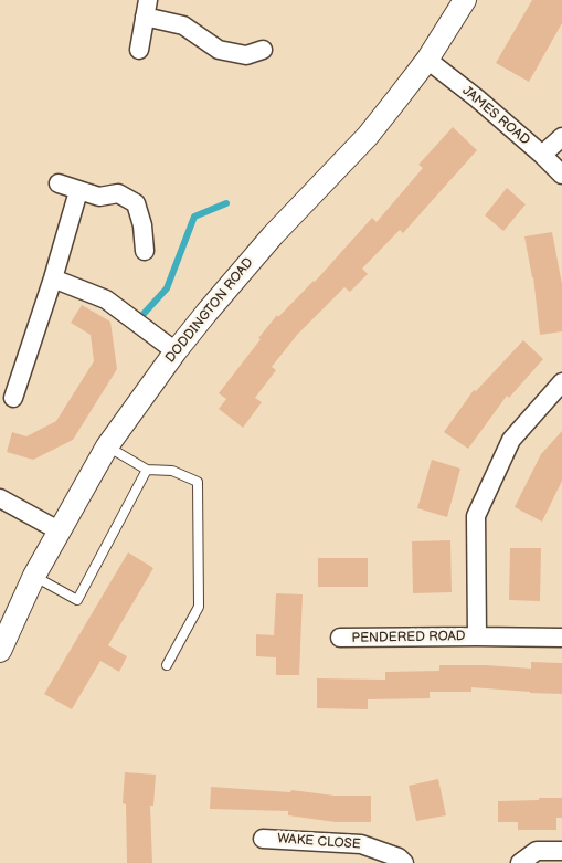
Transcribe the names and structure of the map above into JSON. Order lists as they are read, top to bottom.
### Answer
{
  "streets": {
    "street": [
      "JAMES ROAD",
      "DODDINGTON ROAD",
      "PENDERED ROAD",
      "WAKE CLOSE"
    ]
  },
  "crossings": [
    ["JAMES ROAD", "DODDINGTON ROAD"]
  ]
}
